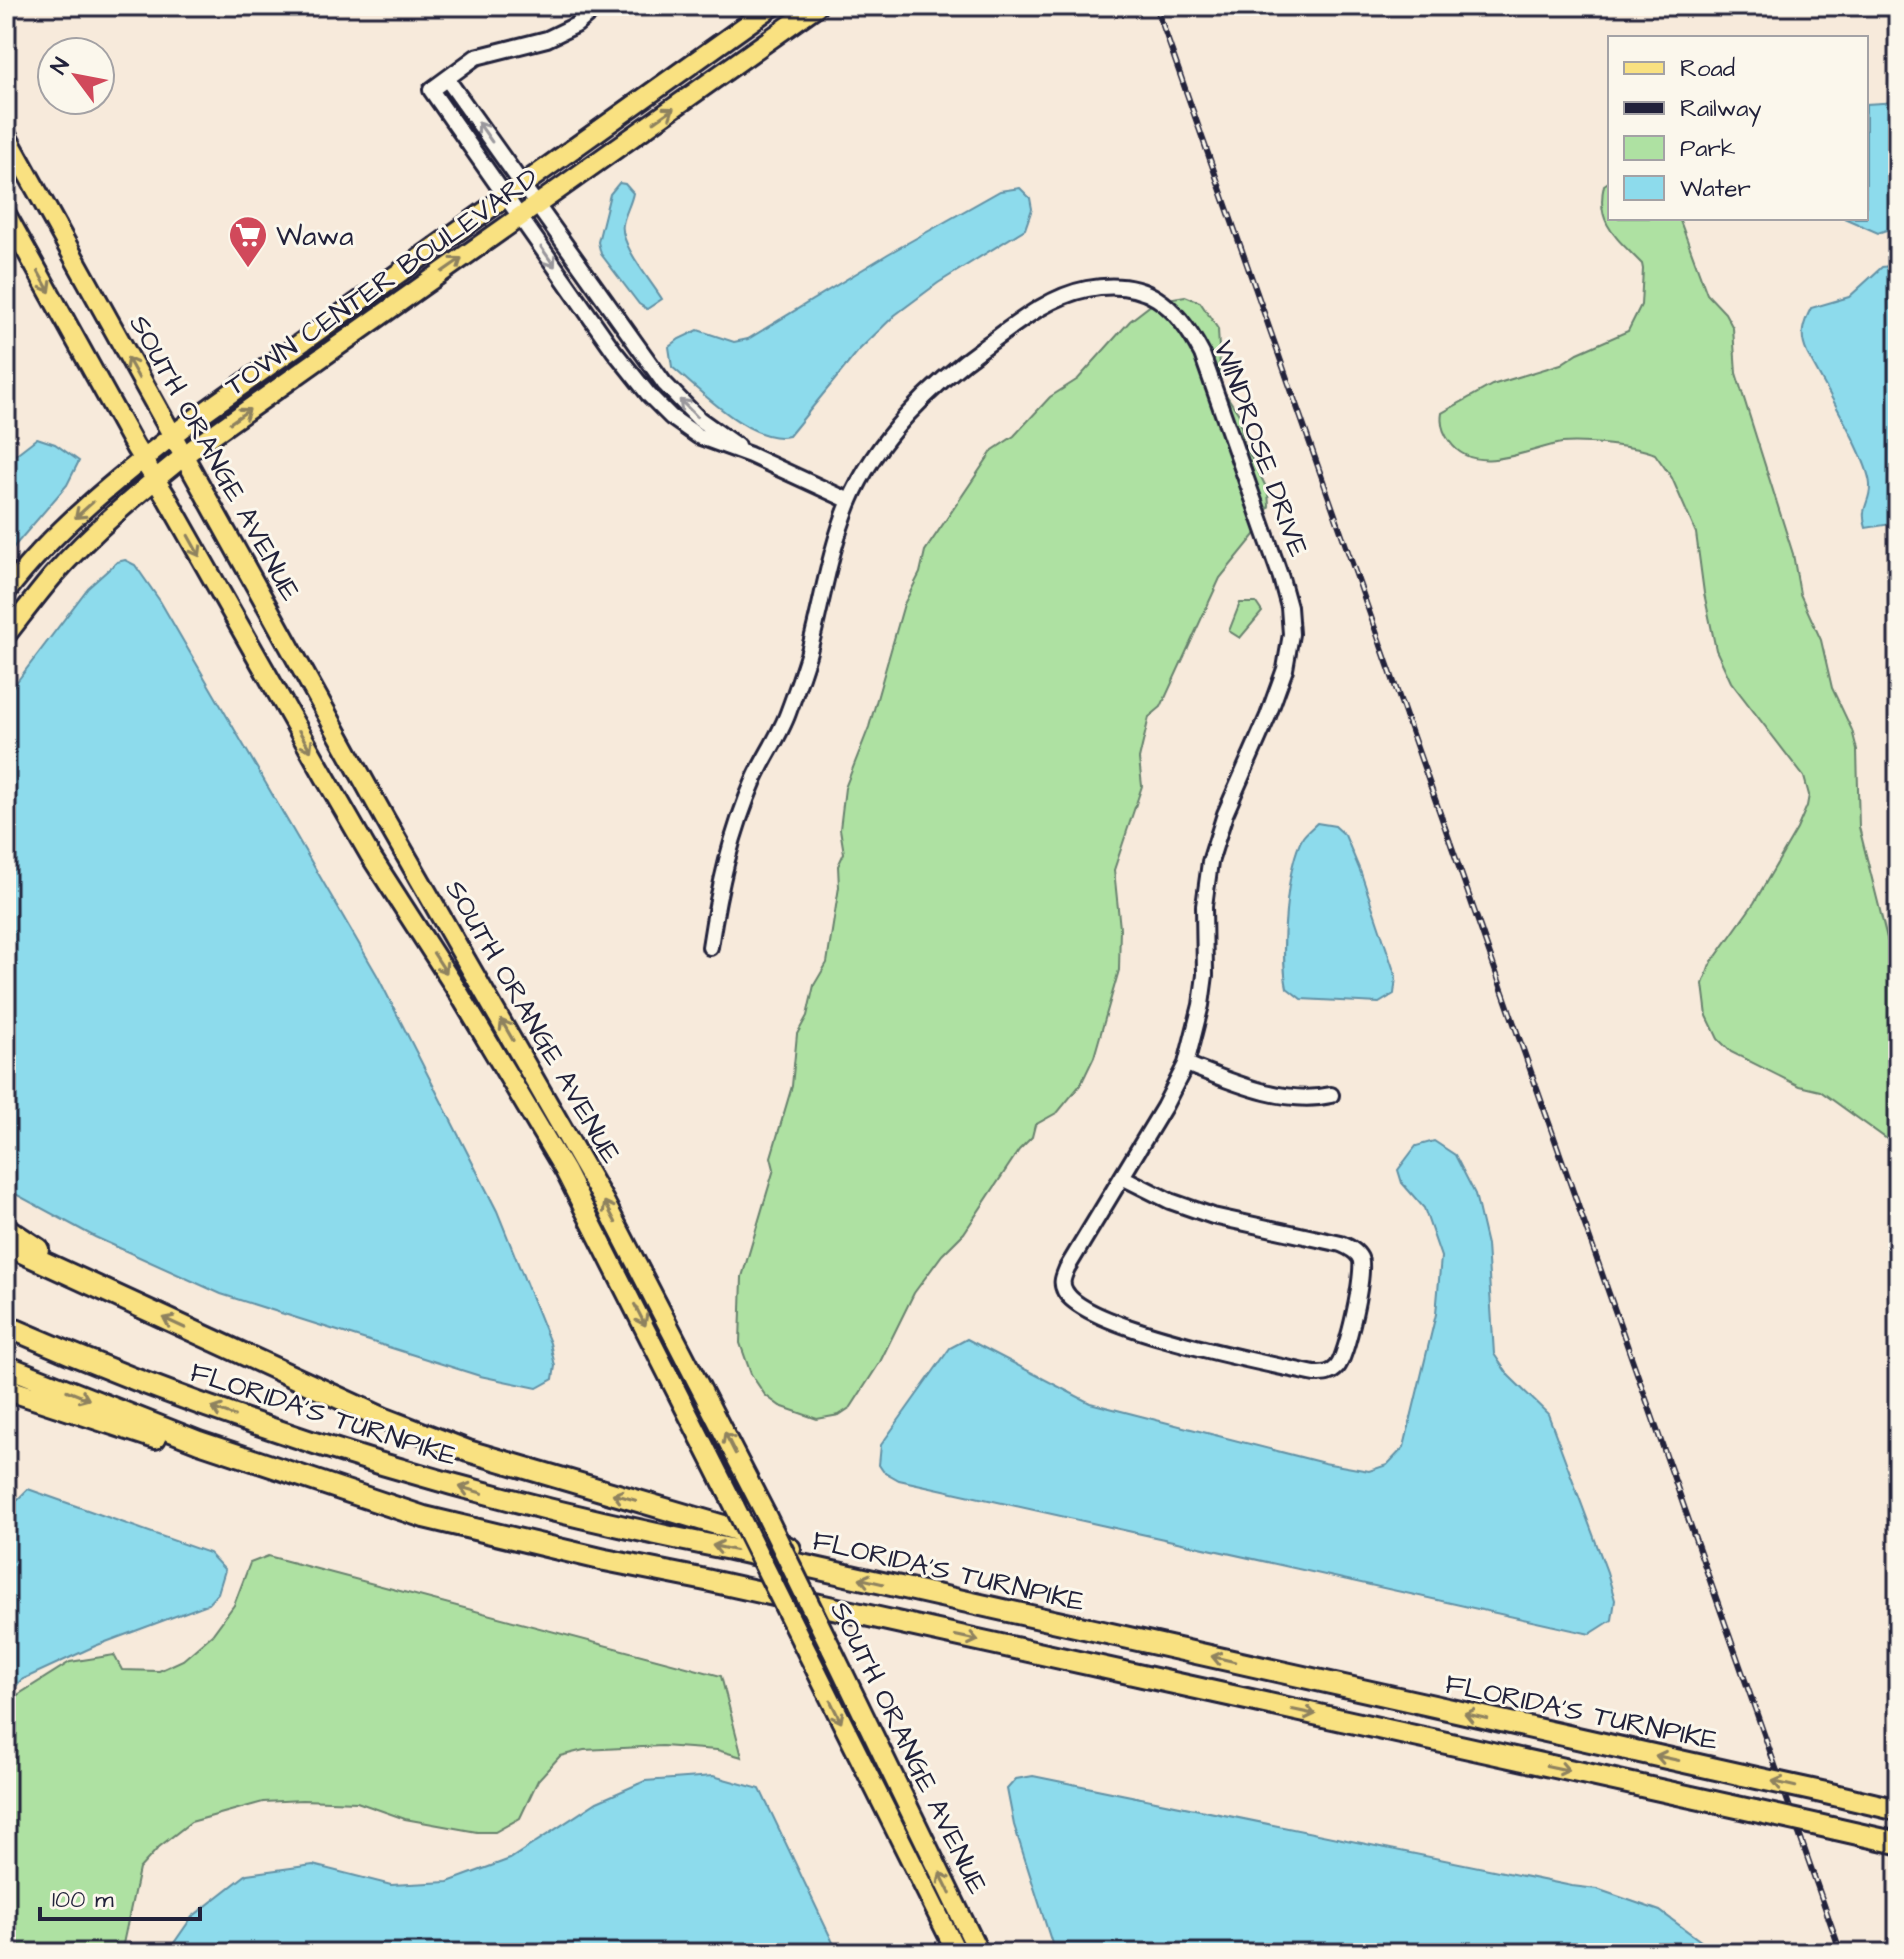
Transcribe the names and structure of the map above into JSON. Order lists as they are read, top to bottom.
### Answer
{
  "streets": {
    "highway": ["FLORIDA'S TURNPIKE"],
    "main road": ["TOWN CENTER BOULEVARD", "SOUTH ORANGE AVENUE"],
    "street": ["WINDROSE DRIVE"]
  },
  "crossings": [
    ["TOWN CENTER BOULEVARD", "SOUTH ORANGE AVENUE"]
  ],
  "places": {
    "supermarket": ["Wawa"]
  },
  "legend": [
    "Road",
    "Railway",
    "Park",
    "Water"
  ],
  "scale_bar": "100 m",
  "north": "top left"
}
